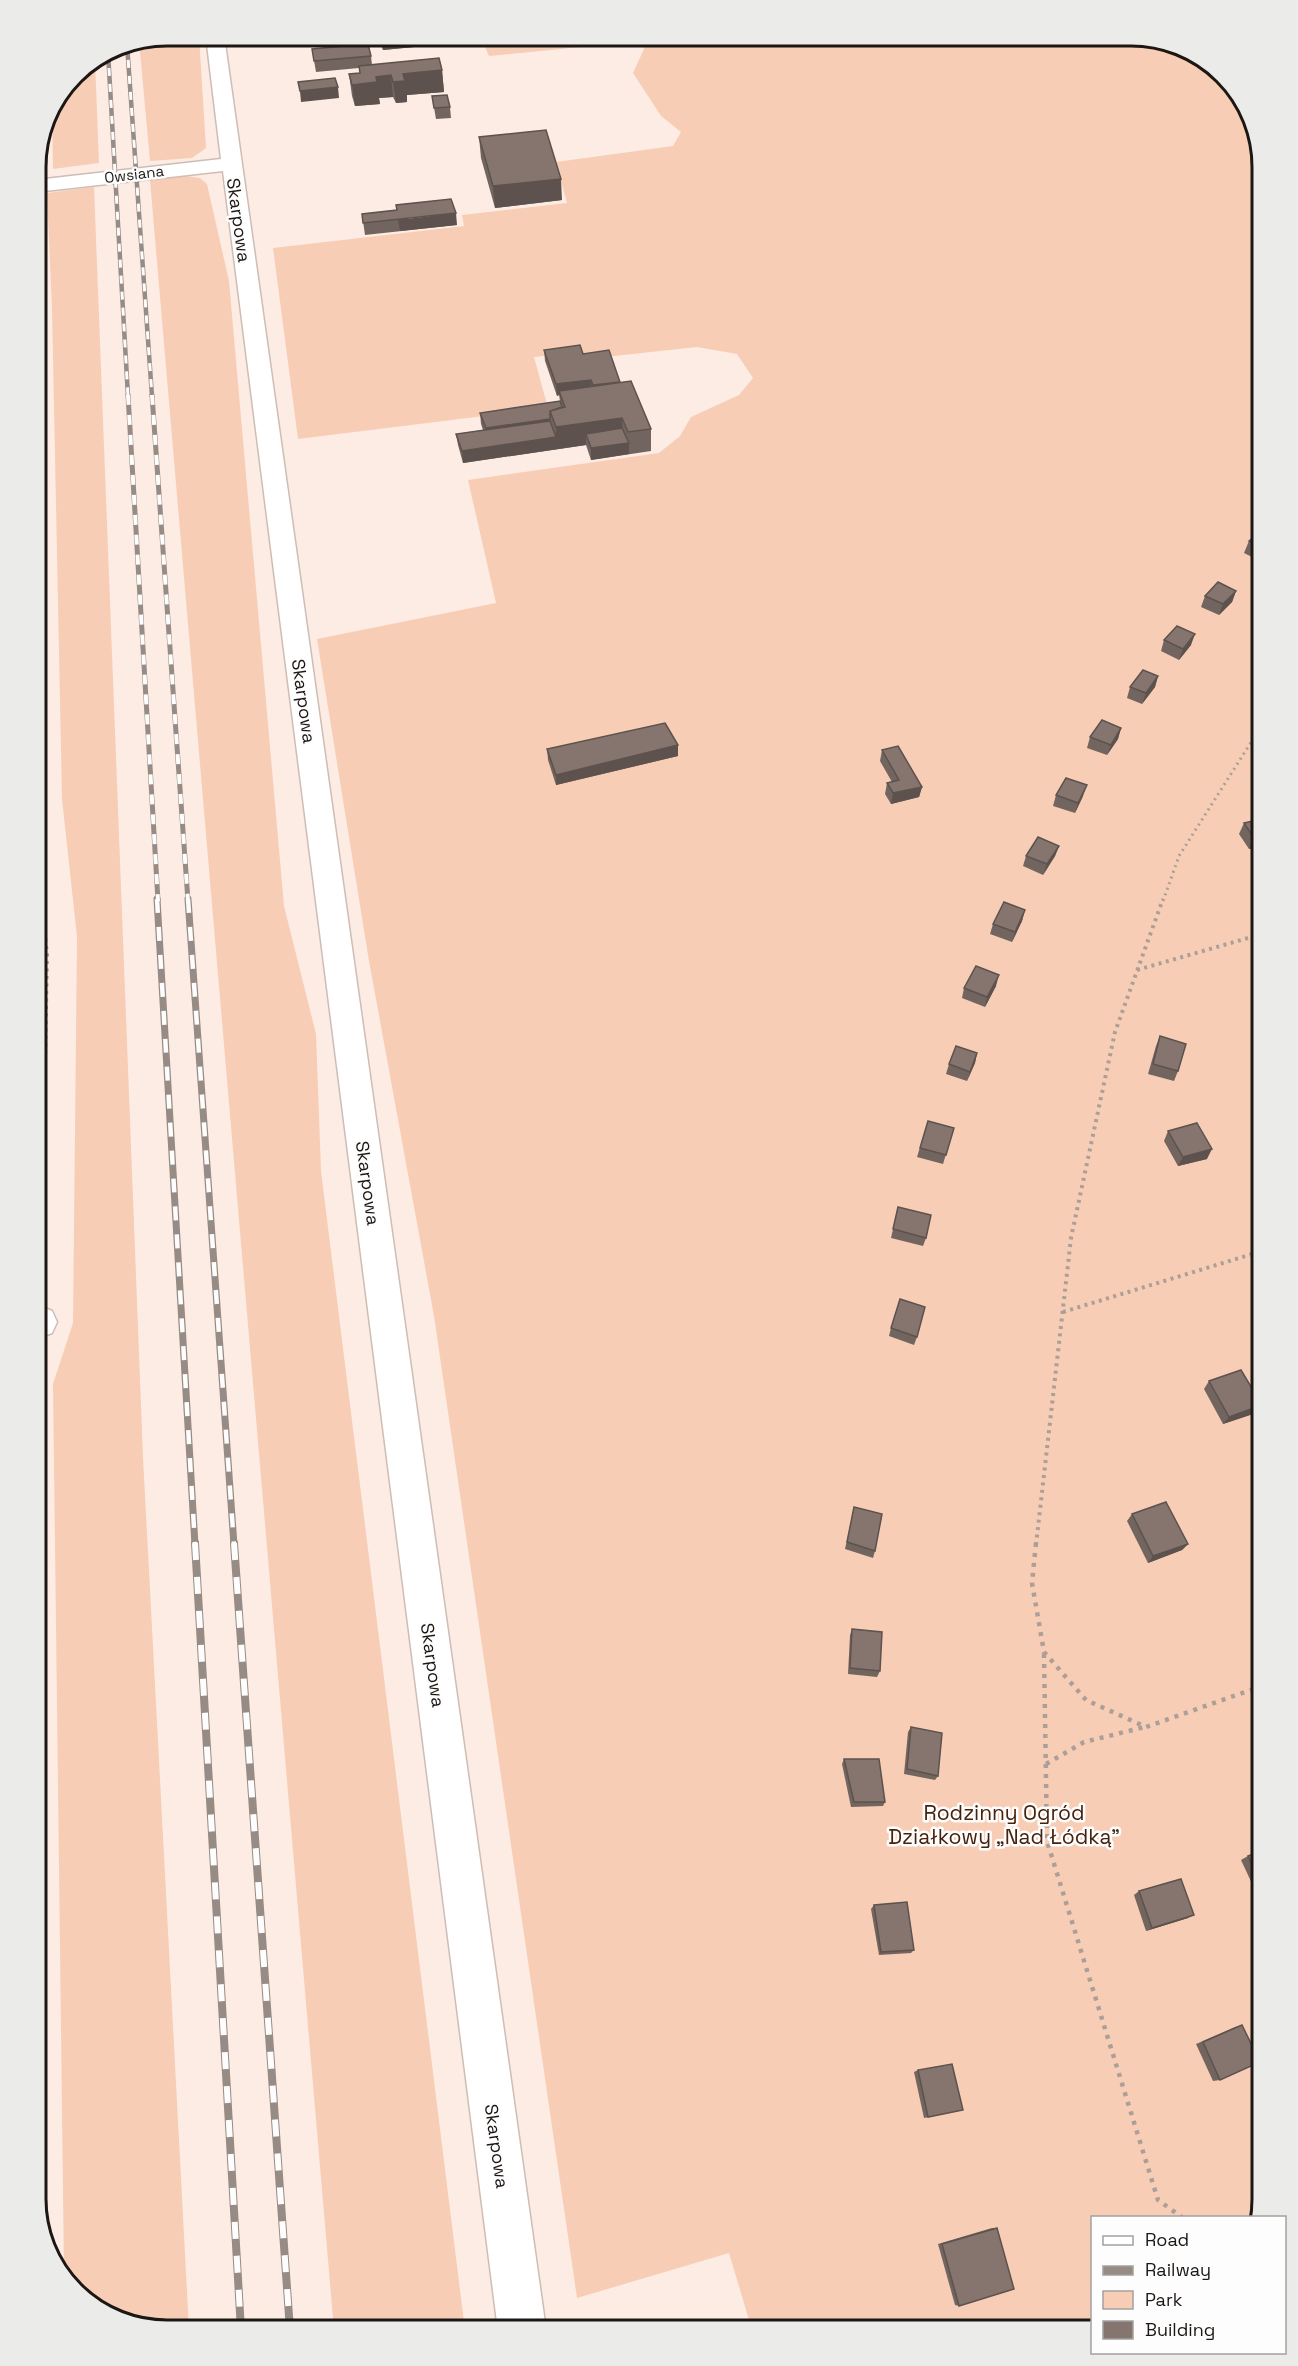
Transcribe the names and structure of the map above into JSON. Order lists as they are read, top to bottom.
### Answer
{
  "streets": {
    "street": ["Owsiana", "Skarpowa"]
  },
  "crossings": [
    ["Owsiana", "Skarpowa"]
  ],
  "parks": ["Rodzinny Ogród Działkowy „Nad Łódką”"],
  "legend": [
    "Road",
    "Railway",
    "Park",
    "Building"
  ]
}
